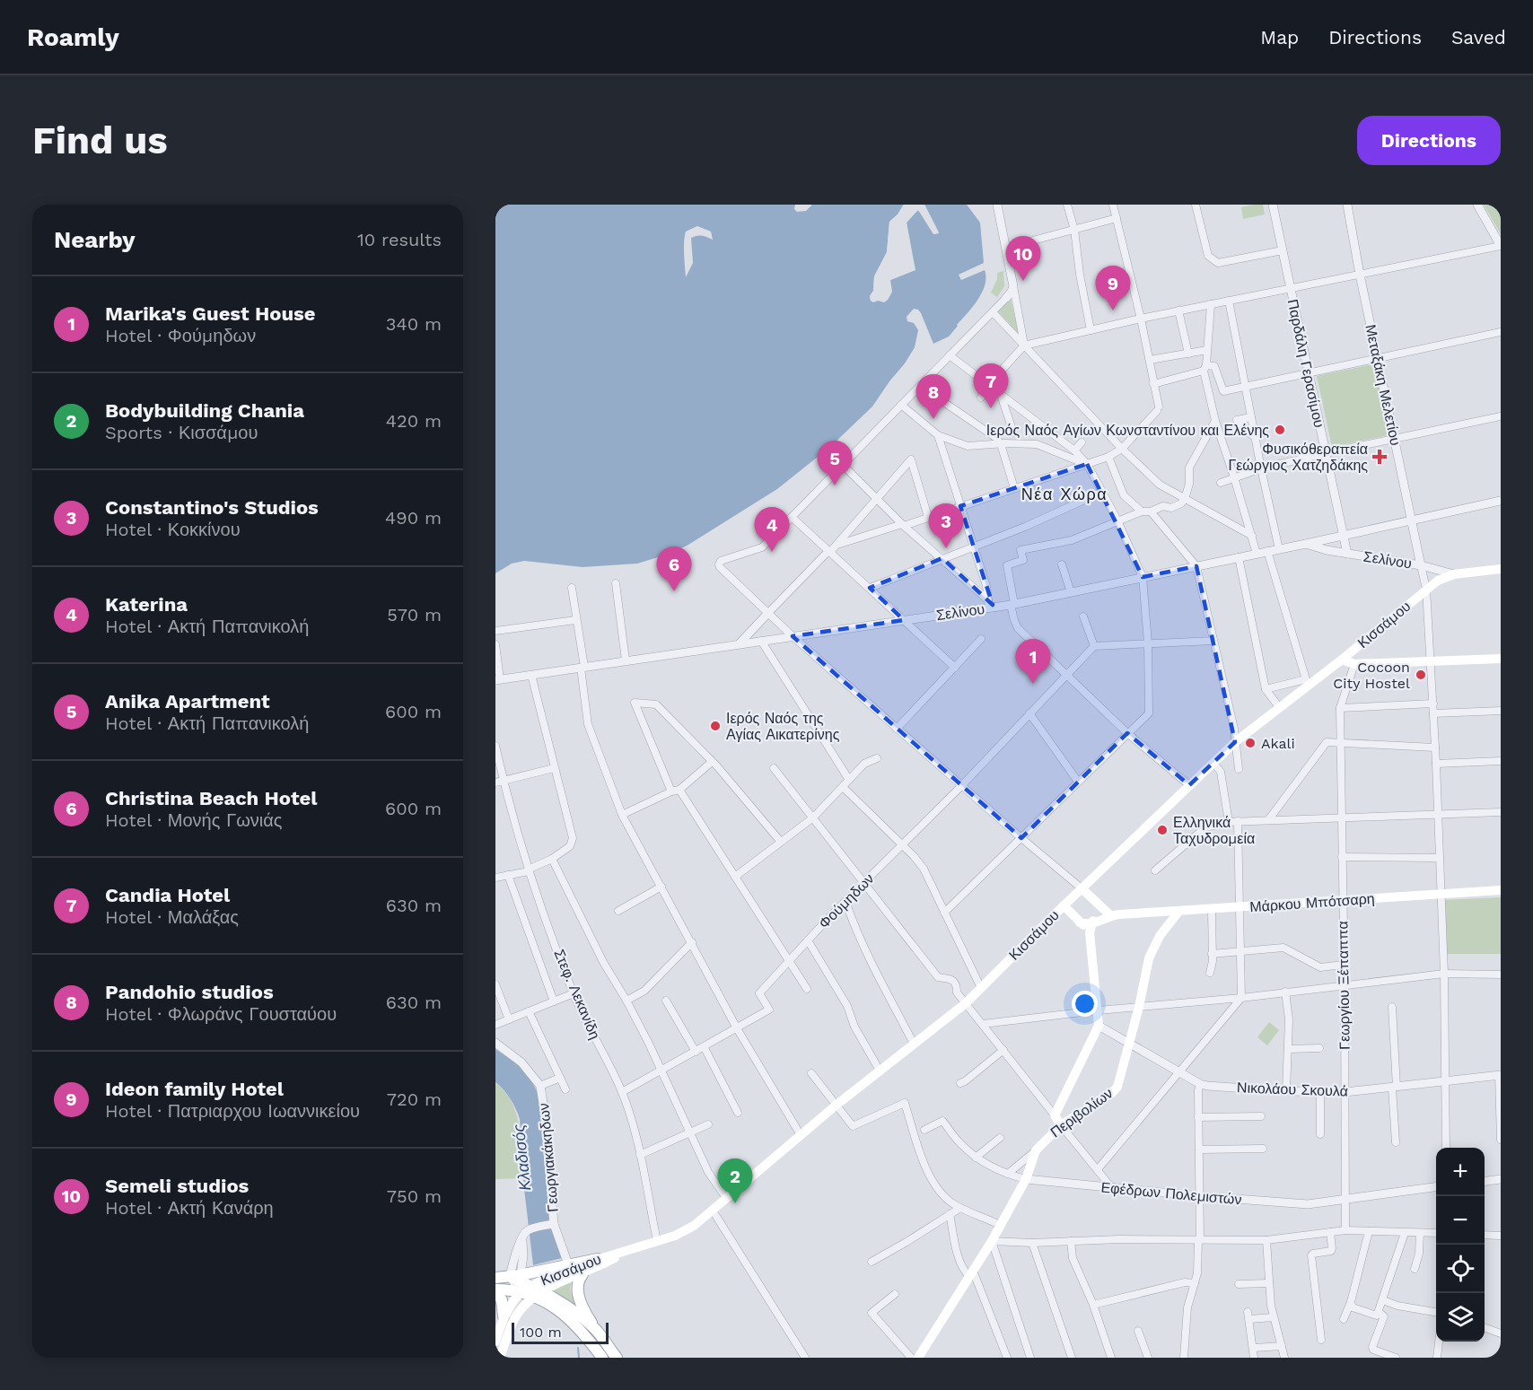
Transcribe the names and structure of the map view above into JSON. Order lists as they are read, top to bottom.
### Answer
{
  "streets": {
    "main road": ["Κισσάμου", "Μάρκου Μπότσαρη", "Περιβολίων"],
    "street": [
      "Παρδάλη Γερασίμου",
      "Μεταξάκη Μελετίου",
      "Σελίνου",
      "Φούμηδων",
      "Γεωργίου Ξέπαππα",
      "Στεφ. Λεκανίδη",
      "Νικολάου Σκουλά",
      "Γεωργιακάκηδων",
      "Εφέδρων Πολεμιστών"
    ]
  },
  "crossings": [
    ["Παρδάλη Γερασίμου", "Σελίνου"],
    ["Μεταξάκη Μελετίου", "Σελίνου"],
    ["Σελίνου", "Κισσάμου"],
    ["Κισσάμου", "Στεφ. Λεκανίδη"],
    ["Φούμηδων", "Στεφ. Λεκανίδη"],
    ["Μάρκου Μπότσαρη", "Γεωργίου Ξέπαππα"],
    ["Μάρκου Μπότσαρη", "Περιβολίων"],
    ["Γεωργίου Ξέπαππα", "Νικολάου Σκουλά"],
    ["Γεωργίου Ξέπαππα", "Εφέδρων Πολεμιστών"],
    ["Νικολάου Σκουλά", "Περιβολίων"],
    ["Περιβολίων", "Εφέδρων Πολεμιστών"]
  ],
  "districts": ["Νέα Χώρα"],
  "water": ["Κλαδισός"],
  "places": {
    "other": [
      "Ιερός Ναός Αγίων Κωνσταντίνου και Ελένης",
      "Cocoon City Hostel",
      "Ιερός Ναός της Αγίας Αικατερίνης",
      "Akali",
      "Ελληνικά Ταχυδρομεία"
    ],
    "health": ["Φυσικόθεραπεία Γεώργιος Χατζηδάκης"]
  },
  "scale_bar": "100 m",
  "page": {
    "header": "Roamly",
    "nav": ["Map", "Directions", "Saved"],
    "buttons": "Directions",
    "title": "Find us",
    "heading": ["Nearby", "10 results"],
    "pins": [
      "10",
      "9",
      "7",
      "8",
      "5",
      "3",
      "4",
      "6",
      "1",
      "2"
    ],
    "list": [
      {
        "mark": "1",
        "name": "Marika's Guest House",
        "note": "Hotel · Φούμηδων",
        "value": "340 m"
      },
      {
        "mark": "2",
        "name": "Bodybuilding Chania",
        "note": "Sports · Κισσάμου",
        "value": "420 m"
      },
      {
        "mark": "3",
        "name": "Constantino's Studios",
        "note": "Hotel · Κοκκίνου",
        "value": "490 m"
      },
      {
        "mark": "4",
        "name": "Katerina",
        "note": "Hotel · Ακτή Παπανικολή",
        "value": "570 m"
      },
      {
        "mark": "5",
        "name": "Anika Apartment",
        "note": "Hotel · Ακτή Παπανικολή",
        "value": "600 m"
      },
      {
        "mark": "6",
        "name": "Christina Beach Hotel",
        "note": "Hotel · Μονής Γωνιάς",
        "value": "600 m"
      },
      {
        "mark": "7",
        "name": "Candia Hotel",
        "note": "Hotel · Μαλάξας",
        "value": "630 m"
      },
      {
        "mark": "8",
        "name": "Pandohio studios",
        "note": "Hotel · Φλωράνς Γουσταύου",
        "value": "630 m"
      },
      {
        "mark": "9",
        "name": "Ideon family Hotel",
        "note": "Hotel · Πατριαρχου Ιωαννικείου",
        "value": "720 m"
      },
      {
        "mark": "10",
        "name": "Semeli studios",
        "note": "Hotel · Ακτή Κανάρη",
        "value": "750 m"
      }
    ],
    "map_buttons": ["+", "−"],
    "scale": "100 m"
  }
}
